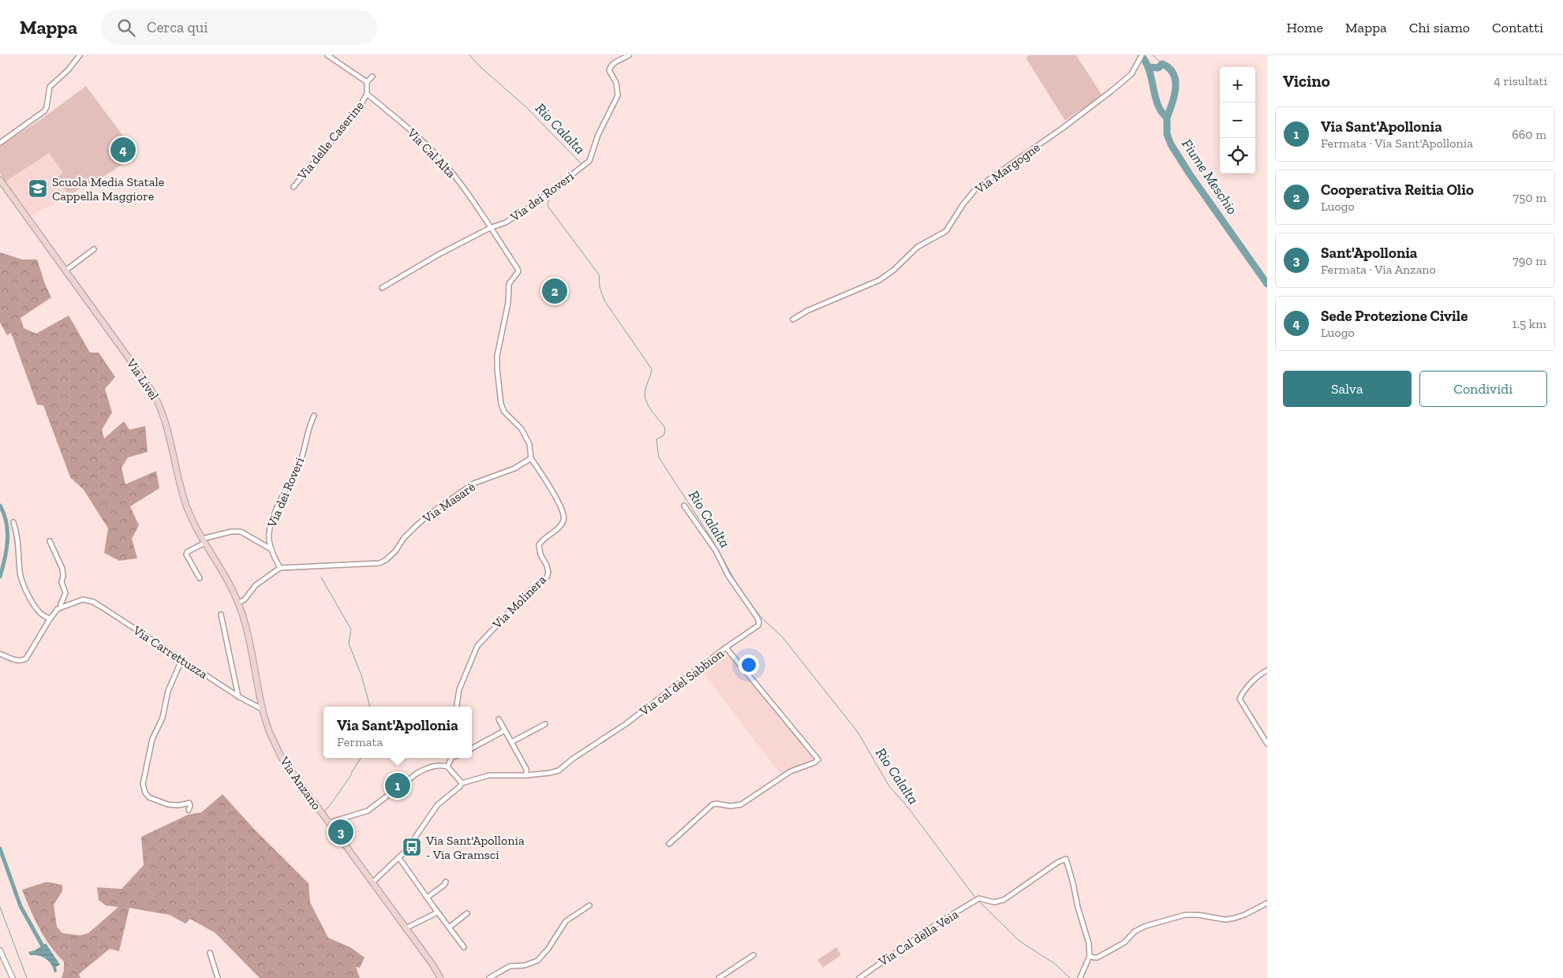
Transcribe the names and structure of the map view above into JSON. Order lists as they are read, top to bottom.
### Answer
{
  "streets": {
    "main road": ["Via Livel", "Via Anzano"],
    "street": [
      "Via delle Caserine",
      "Via Cal Alta",
      "Via Margogne",
      "Via dei Roveri",
      "Via Masarè",
      "Via Molinera",
      "Via Carrettuzza",
      "Via cal del Sabbion",
      "Via Cal della Veia"
    ]
  },
  "crossings": [
    ["Via delle Caserine", "Via Cal Alta"],
    ["Via Cal Alta", "Via dei Roveri"],
    ["Via Cal Alta", "Via Masarè"],
    ["Via Cal Alta", "Via Molinera"],
    ["Via dei Roveri", "Via Masarè"],
    ["Via Livel", "Via Anzano"],
    ["Via Masarè", "Via Molinera"],
    ["Via Carrettuzza", "Via Anzano"]
  ],
  "water": ["Rio Calalta", "Fiume Meschio"],
  "places": {
    "school or university": ["Scuola Media Statale Cappella Maggiore"],
    "bus stop": ["Via Sant'Apollonia - Via Gramsci"]
  },
  "page": {
    "header": "Mappa",
    "search": "Cerca qui",
    "nav": [
      "Home",
      "Mappa",
      "Chi siamo",
      "Contatti"
    ],
    "heading": ["Vicino", "4 risultati"],
    "map_buttons": ["+", "−"],
    "list": [
      {
        "mark": "1",
        "name": "Via Sant'Apollonia",
        "note": "Fermata · Via Sant'Apollonia",
        "value": "660 m"
      },
      {
        "mark": "2",
        "name": "Cooperativa Reitia Olio",
        "note": "Luogo",
        "value": "750 m"
      },
      {
        "mark": "3",
        "name": "Sant'Apollonia",
        "note": "Fermata · Via Anzano",
        "value": "790 m"
      },
      {
        "mark": "4",
        "name": "Sede Protezione Civile",
        "note": "Luogo",
        "value": "1.5 km"
      }
    ],
    "pins": [
      "4",
      "2",
      "1",
      "3"
    ],
    "buttons": ["Salva", "Condividi"],
    "popup": ["Via Sant'Apollonia", "Fermata"]
  }
}
